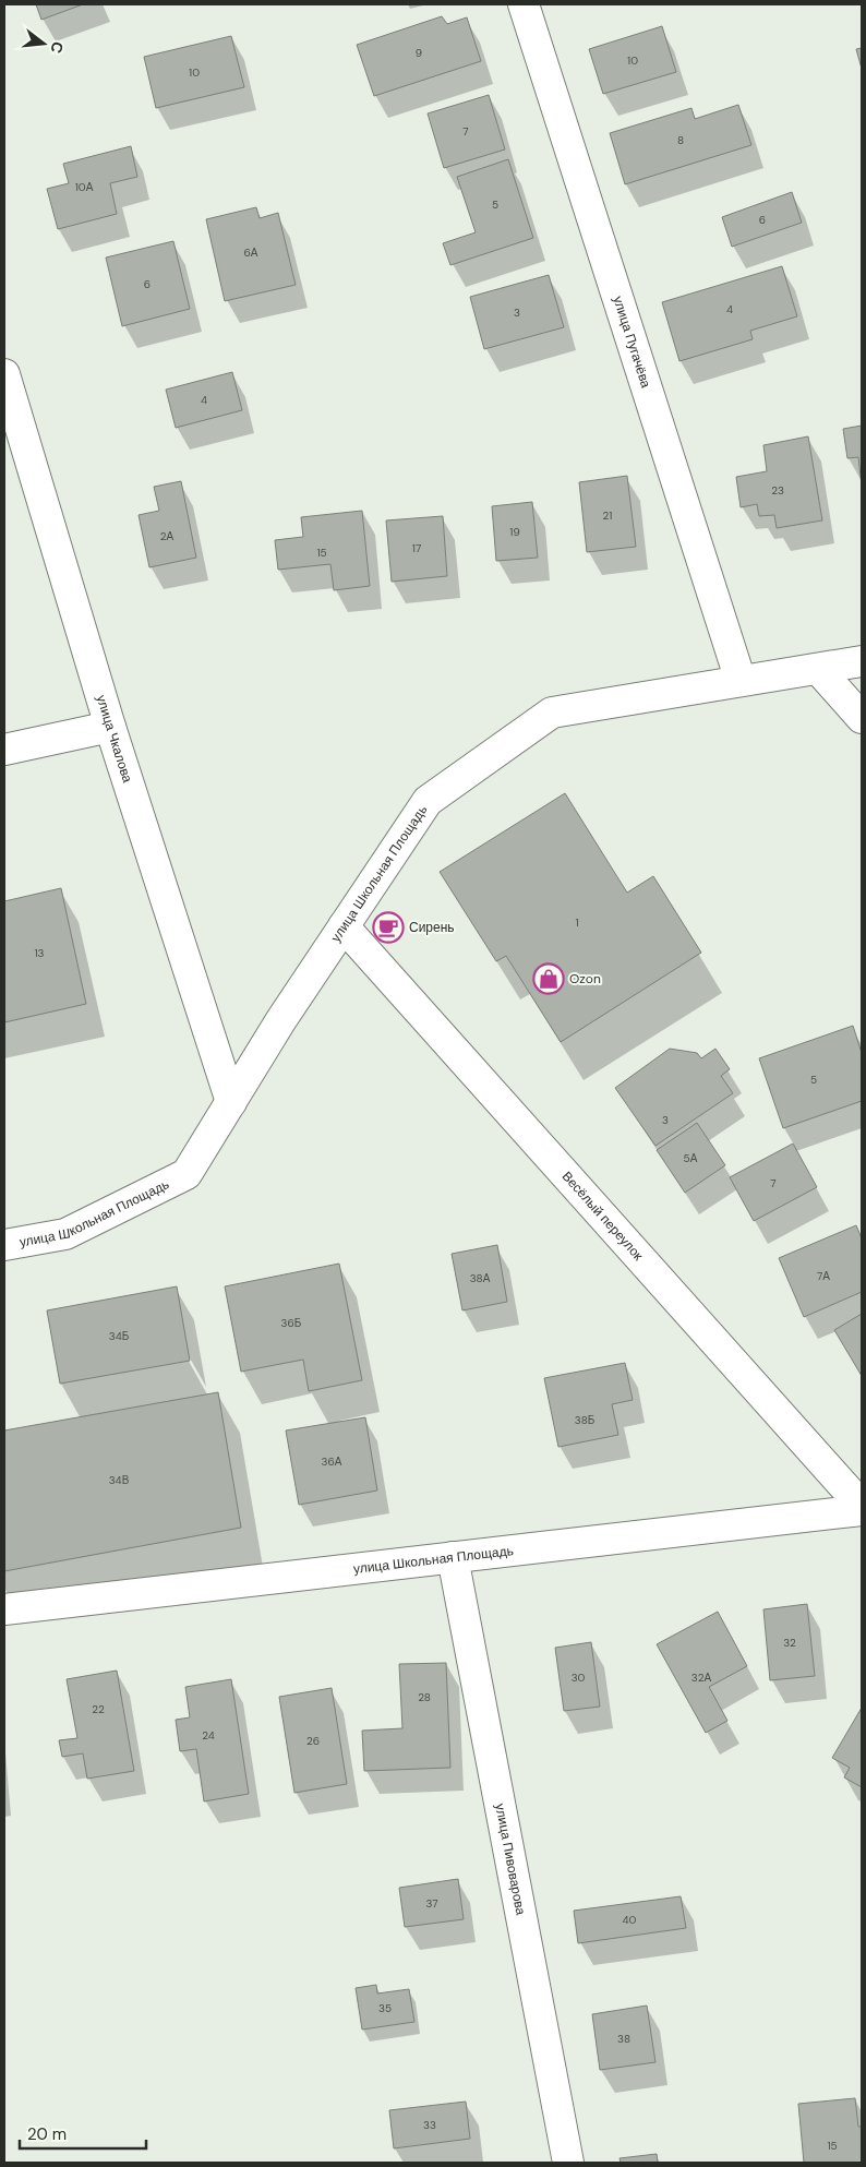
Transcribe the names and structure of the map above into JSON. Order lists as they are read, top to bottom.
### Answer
{
  "streets": {
    "street": [
      "улица Пугачёва",
      "улица Чкалова",
      "улица Школьная Площадь",
      "Весёлый переулок",
      "улица Пивоварова"
    ]
  },
  "crossings": [
    ["улица Пугачёва", "улица Школьная Площадь"],
    ["улица Чкалова", "улица Школьная Площадь"],
    ["улица Школьная Площадь", "Весёлый переулок"],
    ["улица Школьная Площадь", "улица Пивоварова"]
  ],
  "places": {
    "cafe": ["Сирень"],
    "shop": ["Ozon"]
  },
  "house_numbers": [
    "9",
    "10",
    "10",
    "7",
    "8",
    "10А",
    "5",
    "6",
    "6А",
    "6",
    "4",
    "3",
    "4",
    "23",
    "21",
    "19",
    "2А",
    "17",
    "15",
    "1",
    "13",
    "5",
    "3",
    "5А",
    "7",
    "7А",
    "38А",
    "36Б",
    "34Б",
    "38Б",
    "36А",
    "34В",
    "32",
    "30",
    "32А",
    "28",
    "22",
    "24",
    "26",
    "37",
    "40",
    "35",
    "38",
    "33",
    "15"
  ],
  "scale_bar": "20 m",
  "north": "right"
}
